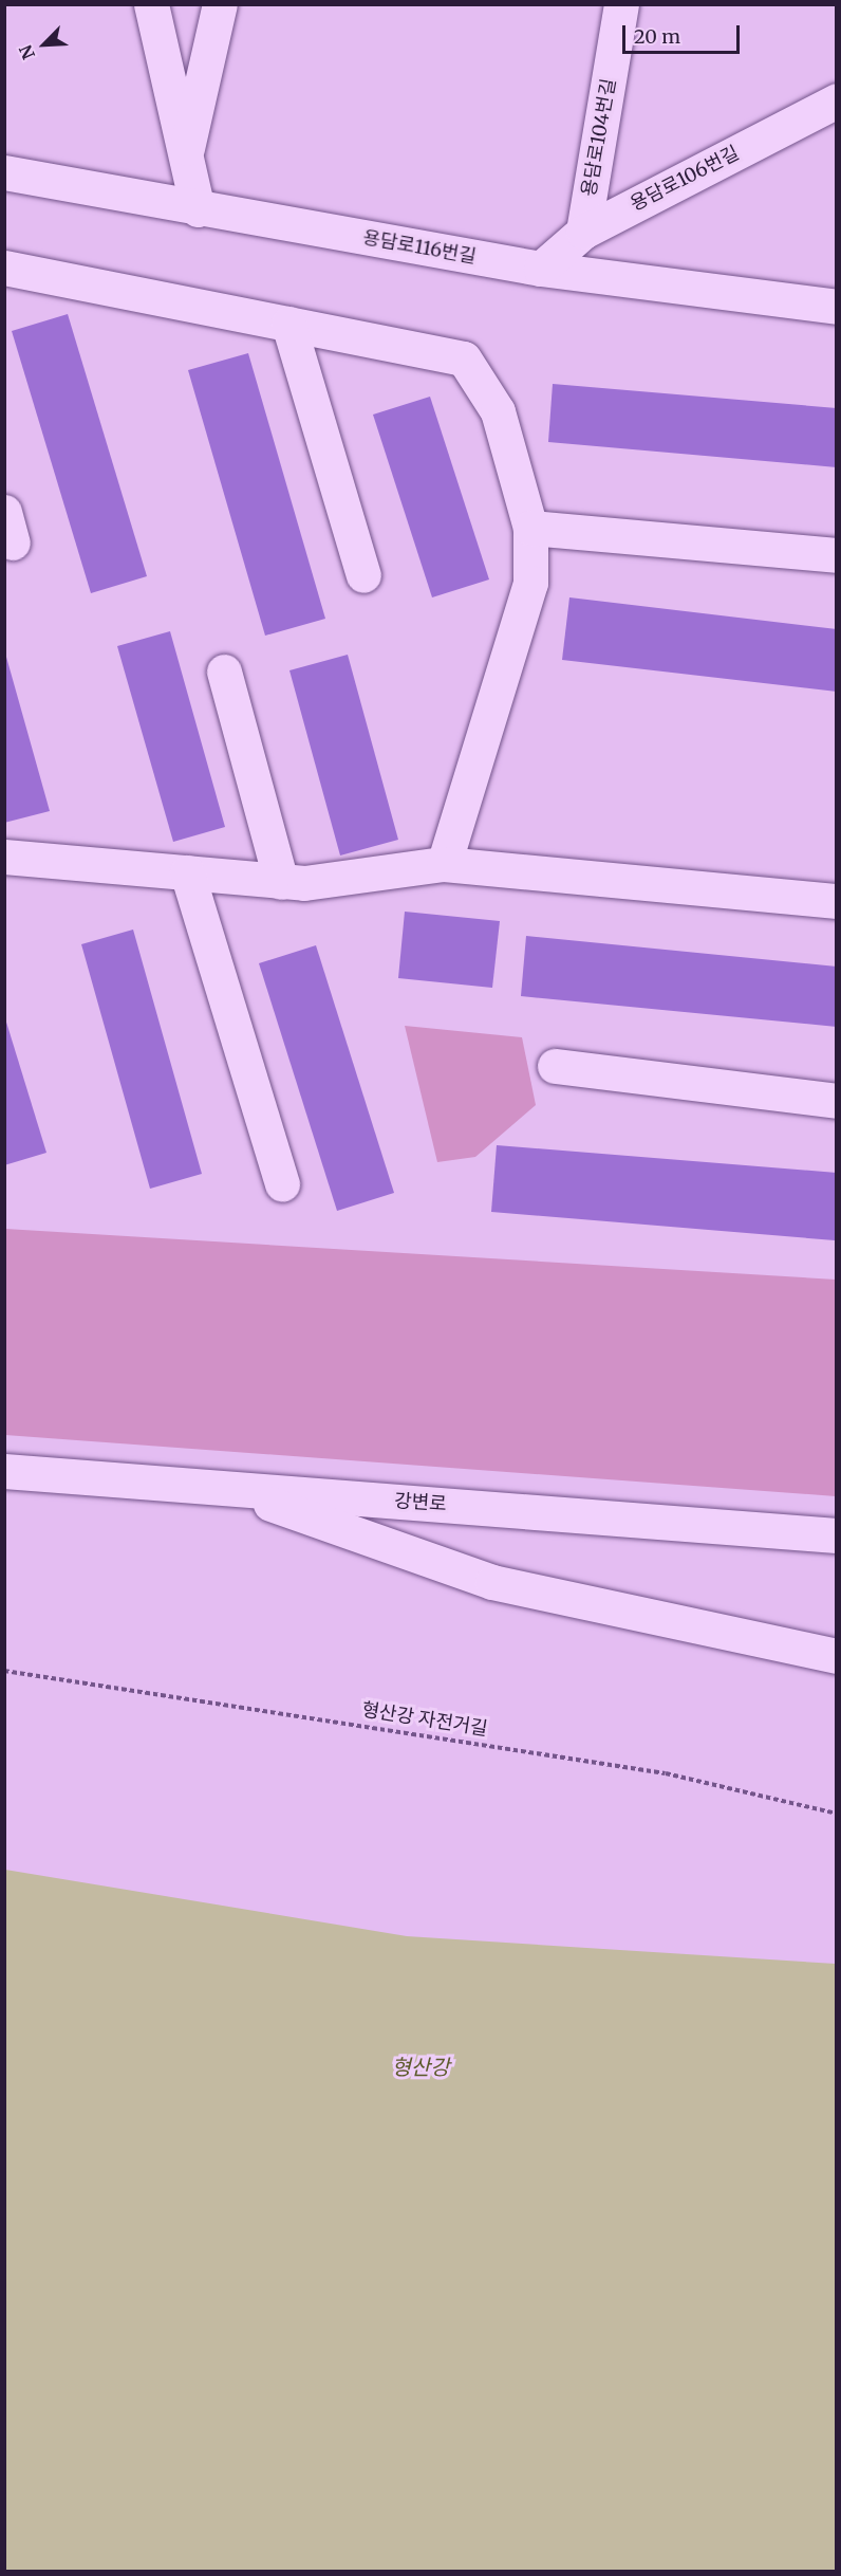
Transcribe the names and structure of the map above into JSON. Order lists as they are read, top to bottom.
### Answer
{
  "streets": {
    "street": [
      "용담로104번길",
      "용담로106번길",
      "용담로116번길",
      "강변로"
    ],
    "path": ["형산강 자전거길"]
  },
  "crossings": [
    ["용담로104번길", "용담로106번길"],
    ["용담로106번길", "용담로116번길"]
  ],
  "water": ["형산강"],
  "scale_bar": "20 m",
  "north": "bottom left"
}
